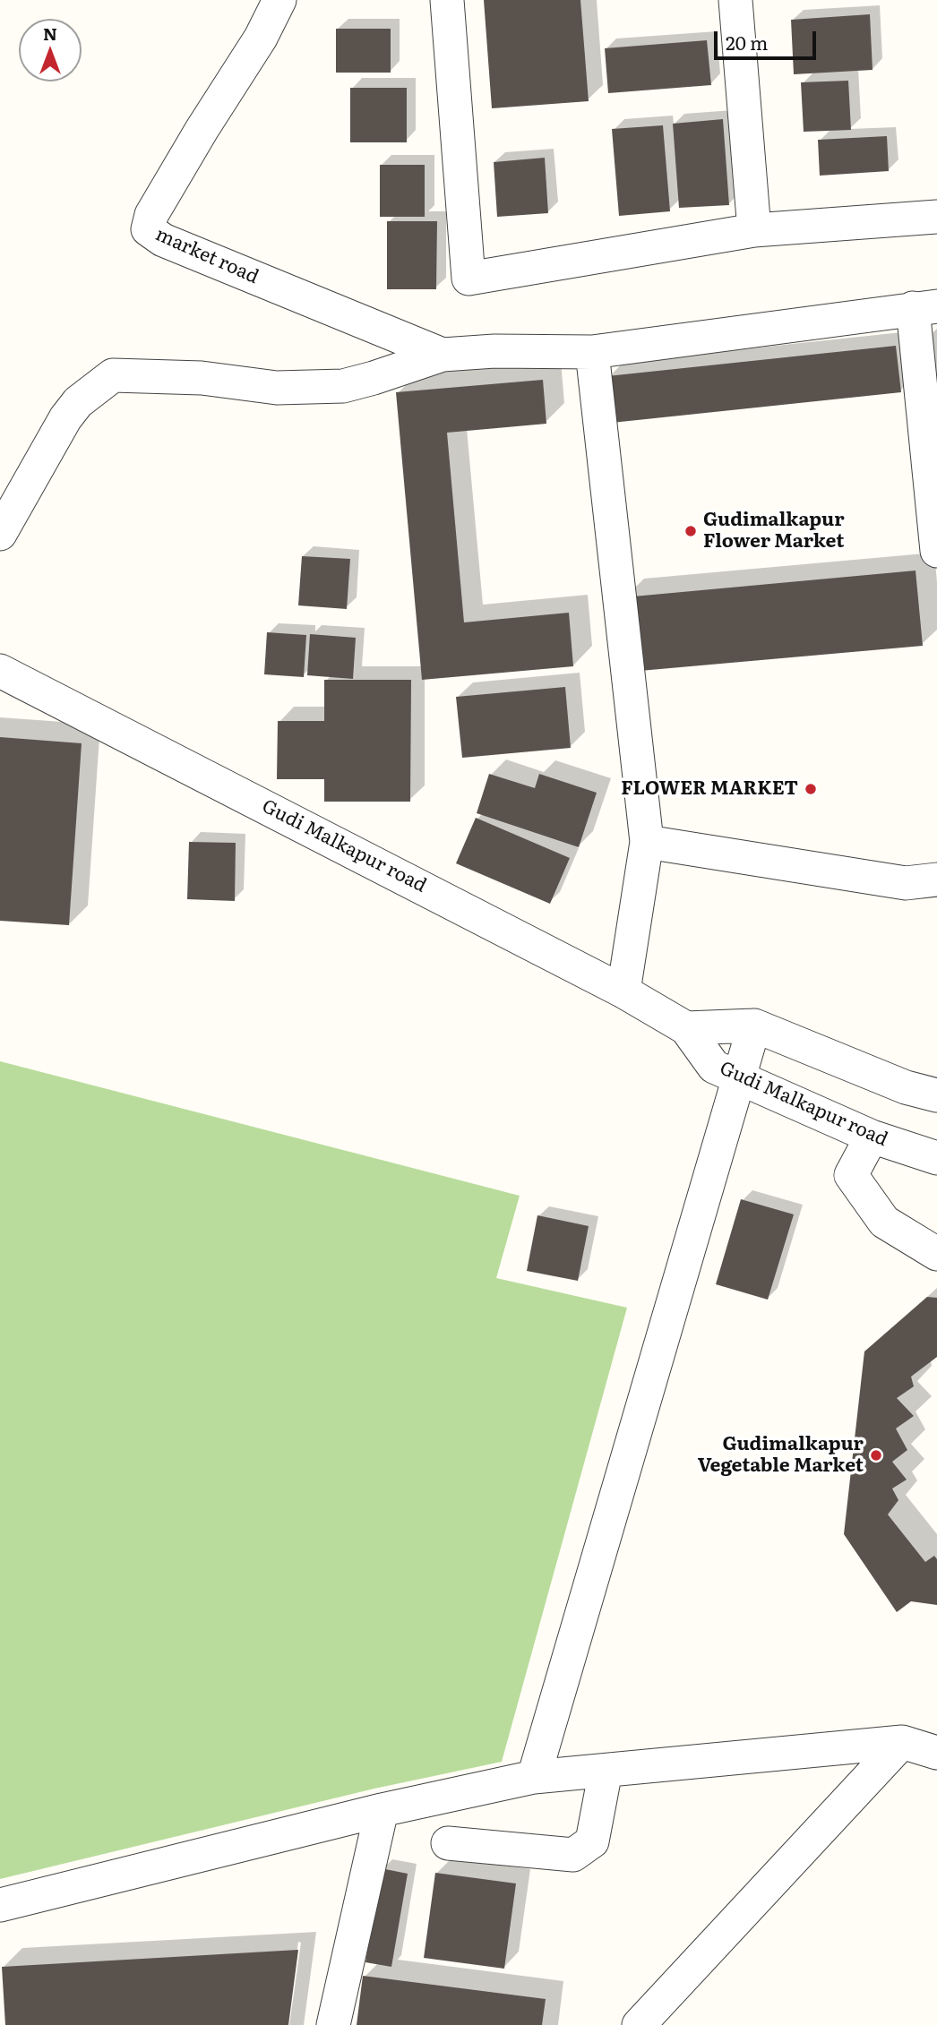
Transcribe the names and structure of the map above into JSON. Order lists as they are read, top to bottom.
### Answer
{
  "streets": {
    "street": ["market road", "Gudi Malkapur road"]
  },
  "places": ["Gudimalkapur Flower Market", "FLOWER MARKET", "Gudimalkapur Vegetable Market"],
  "scale_bar": "20 m",
  "north": "top"
}
